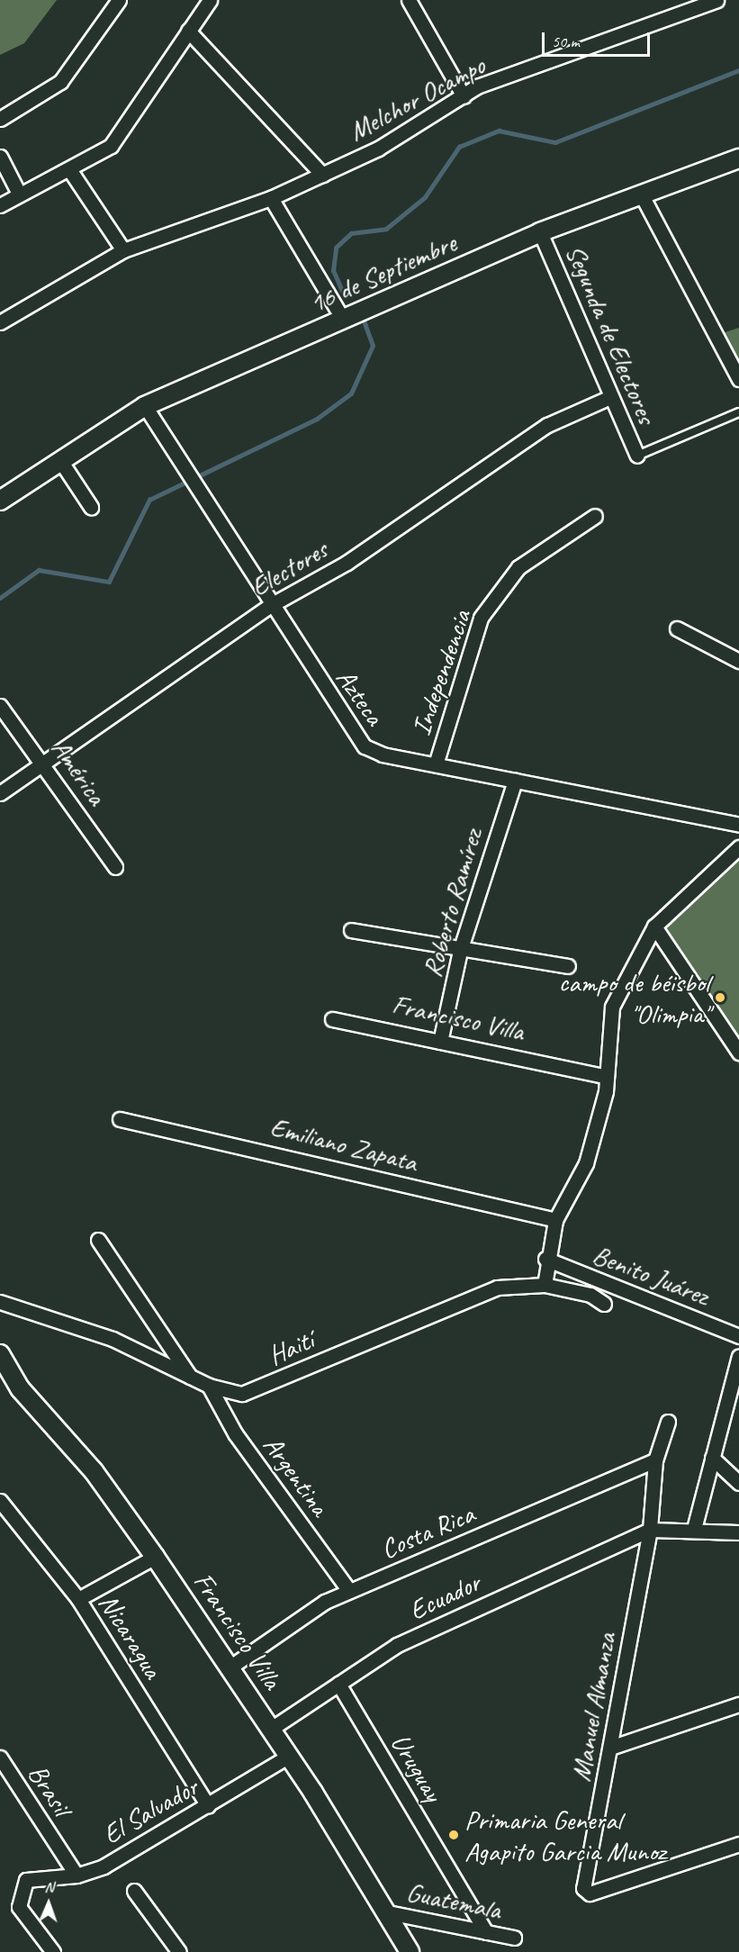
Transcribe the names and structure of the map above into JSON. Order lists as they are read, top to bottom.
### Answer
{
  "streets": {
    "street": [
      "Melchor Ocampo",
      "16 de Septiembre",
      "Segunda de Electores",
      "Electores",
      "Independencia",
      "Azteca",
      "América",
      "Roberto Ramírez",
      "Francisco Villa",
      "Emiliano Zapata",
      "Benito Juárez",
      "Haití",
      "Argentina",
      "Costa Rica",
      "Ecuador",
      "Nicaragua",
      "Manuel Almanza",
      "Uruguay",
      "Brasil",
      "El Salvador",
      "Guatemala"
    ]
  },
  "crossings": [
    ["16 de Septiembre", "Segunda de Electores"],
    ["16 de Septiembre", "Azteca"],
    ["Segunda de Electores", "Electores"],
    ["Electores", "Azteca"],
    ["Electores", "América"],
    ["Independencia", "Azteca"],
    ["Azteca", "Roberto Ramírez"],
    ["Roberto Ramírez", "Francisco Villa"],
    ["Francisco Villa", "Costa Rica"],
    ["Francisco Villa", "Ecuador"],
    ["Francisco Villa", "El Salvador"],
    ["Francisco Villa", "Guatemala"],
    ["Haití", "Argentina"],
    ["Argentina", "Costa Rica"],
    ["Ecuador", "Manuel Almanza"],
    ["Ecuador", "Uruguay"],
    ["Nicaragua", "El Salvador"],
    ["Uruguay", "Guatemala"],
    ["Brasil", "El Salvador"]
  ],
  "places": ["campo de béisbol \"Olimpia\"", "Primaria General Agapito Garcia Munoz"],
  "scale_bar": "50 m",
  "north": "top"
}
